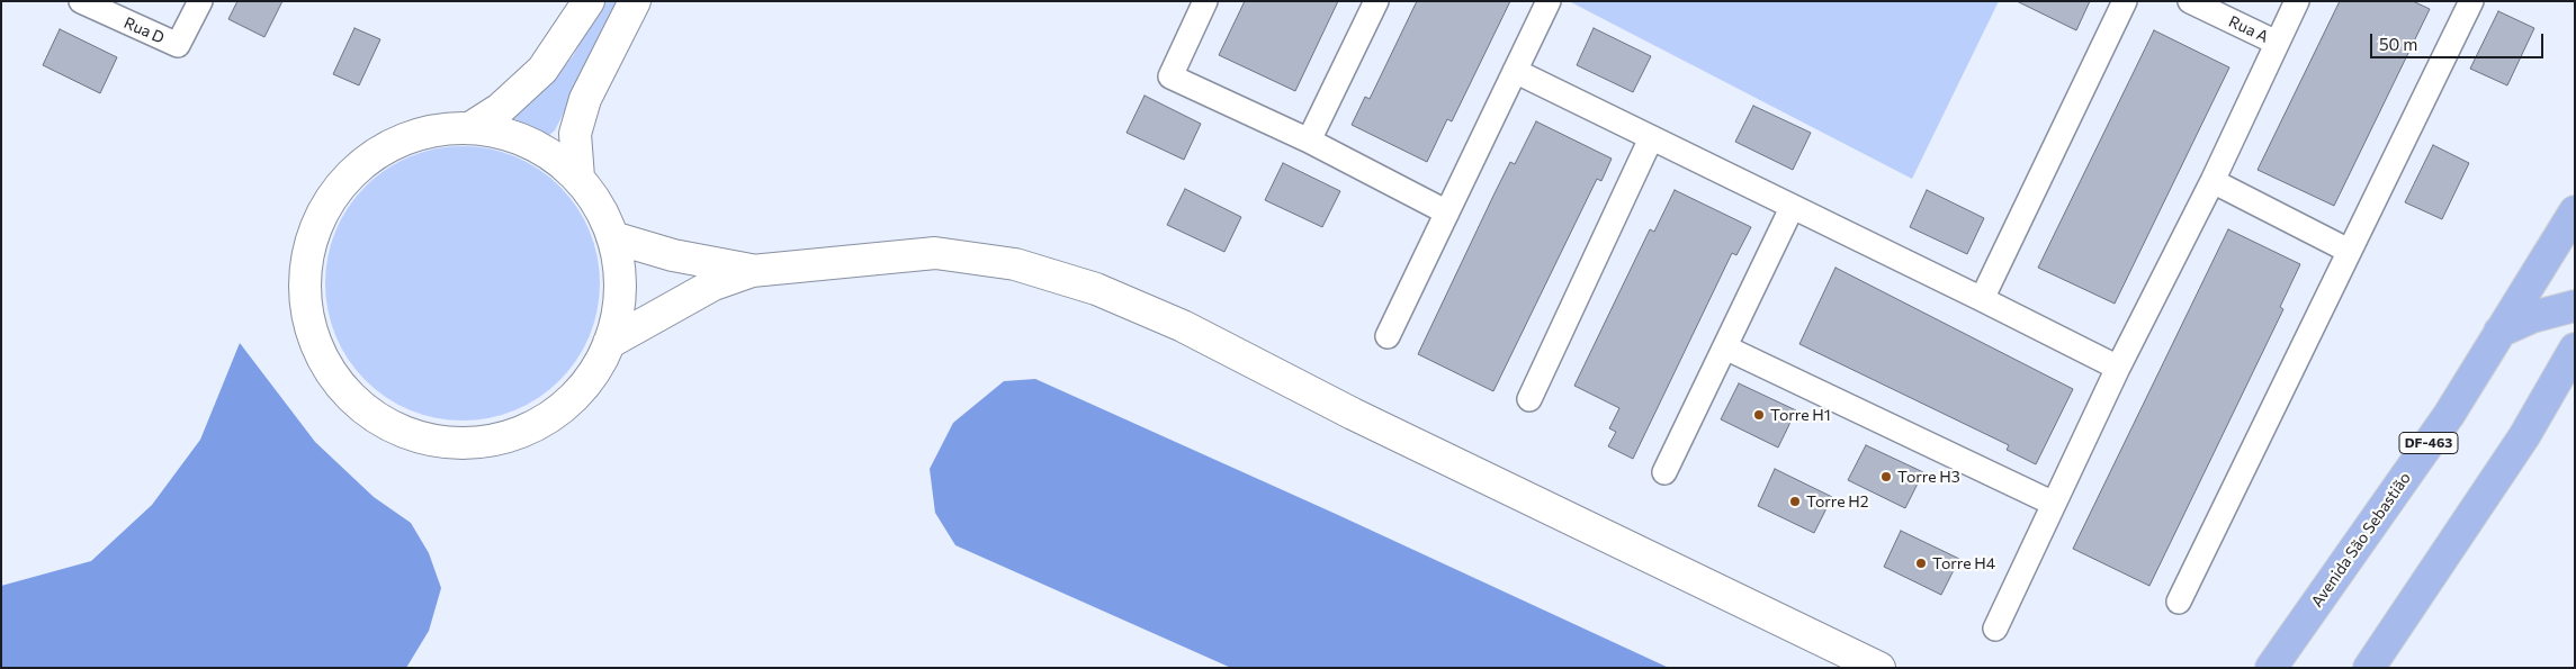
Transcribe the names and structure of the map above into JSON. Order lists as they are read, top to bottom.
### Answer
{
  "streets": {
    "main road": ["DF-463", "Avenida São Sebastião"],
    "street": ["Rua A", "Rua D"]
  },
  "places": [
    "Torre H1",
    "Torre H3",
    "Torre H2",
    "Torre H4"
  ],
  "scale_bar": "50 m"
}
